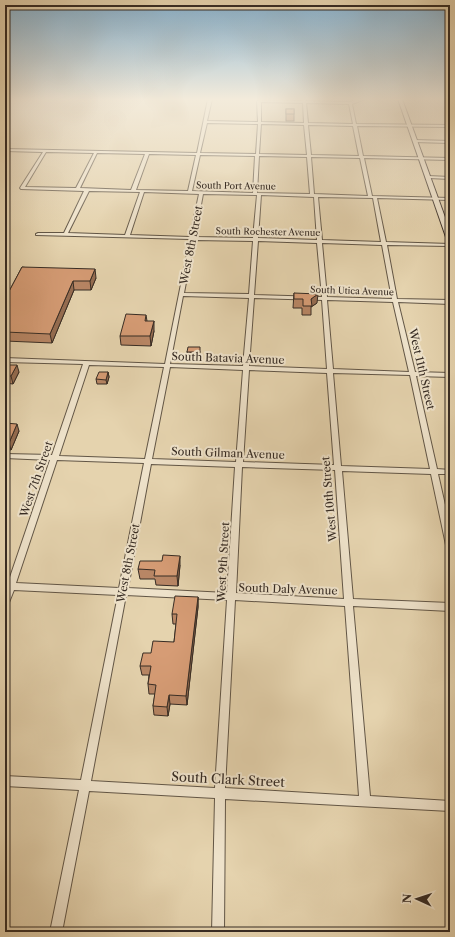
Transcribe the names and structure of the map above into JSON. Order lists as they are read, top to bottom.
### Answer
{
  "streets": {
    "street": [
      "South Port Avenue",
      "South Rochester Avenue",
      "West 8th Street",
      "South Utica Avenue",
      "South Batavia Avenue",
      "West 11th Street",
      "South Gilman Avenue",
      "West 7th Street",
      "West 10th Street",
      "West 9th Street",
      "South Daly Avenue",
      "South Clark Street"
    ]
  },
  "crossings": [
    ["South Port Avenue", "West 8th Street"],
    ["South Port Avenue", "West 11th Street"],
    ["South Port Avenue", "West 10th Street"],
    ["South Port Avenue", "West 9th Street"],
    ["South Rochester Avenue", "West 8th Street"],
    ["South Rochester Avenue", "West 11th Street"],
    ["South Rochester Avenue", "West 10th Street"],
    ["South Rochester Avenue", "West 9th Street"],
    ["West 8th Street", "South Utica Avenue"],
    ["West 8th Street", "South Batavia Avenue"],
    ["West 8th Street", "South Gilman Avenue"],
    ["West 8th Street", "South Daly Avenue"],
    ["West 8th Street", "South Clark Street"],
    ["South Utica Avenue", "West 11th Street"],
    ["South Utica Avenue", "West 10th Street"],
    ["South Utica Avenue", "West 9th Street"],
    ["South Batavia Avenue", "West 11th Street"],
    ["South Batavia Avenue", "West 7th Street"],
    ["South Batavia Avenue", "West 10th Street"],
    ["South Batavia Avenue", "West 9th Street"],
    ["West 11th Street", "South Gilman Avenue"],
    ["South Gilman Avenue", "West 7th Street"],
    ["South Gilman Avenue", "West 10th Street"],
    ["South Gilman Avenue", "West 9th Street"],
    ["West 7th Street", "South Daly Avenue"],
    ["West 10th Street", "South Daly Avenue"],
    ["West 10th Street", "South Clark Street"],
    ["West 9th Street", "South Daly Avenue"],
    ["West 9th Street", "South Clark Street"]
  ],
  "north": "left"
}
